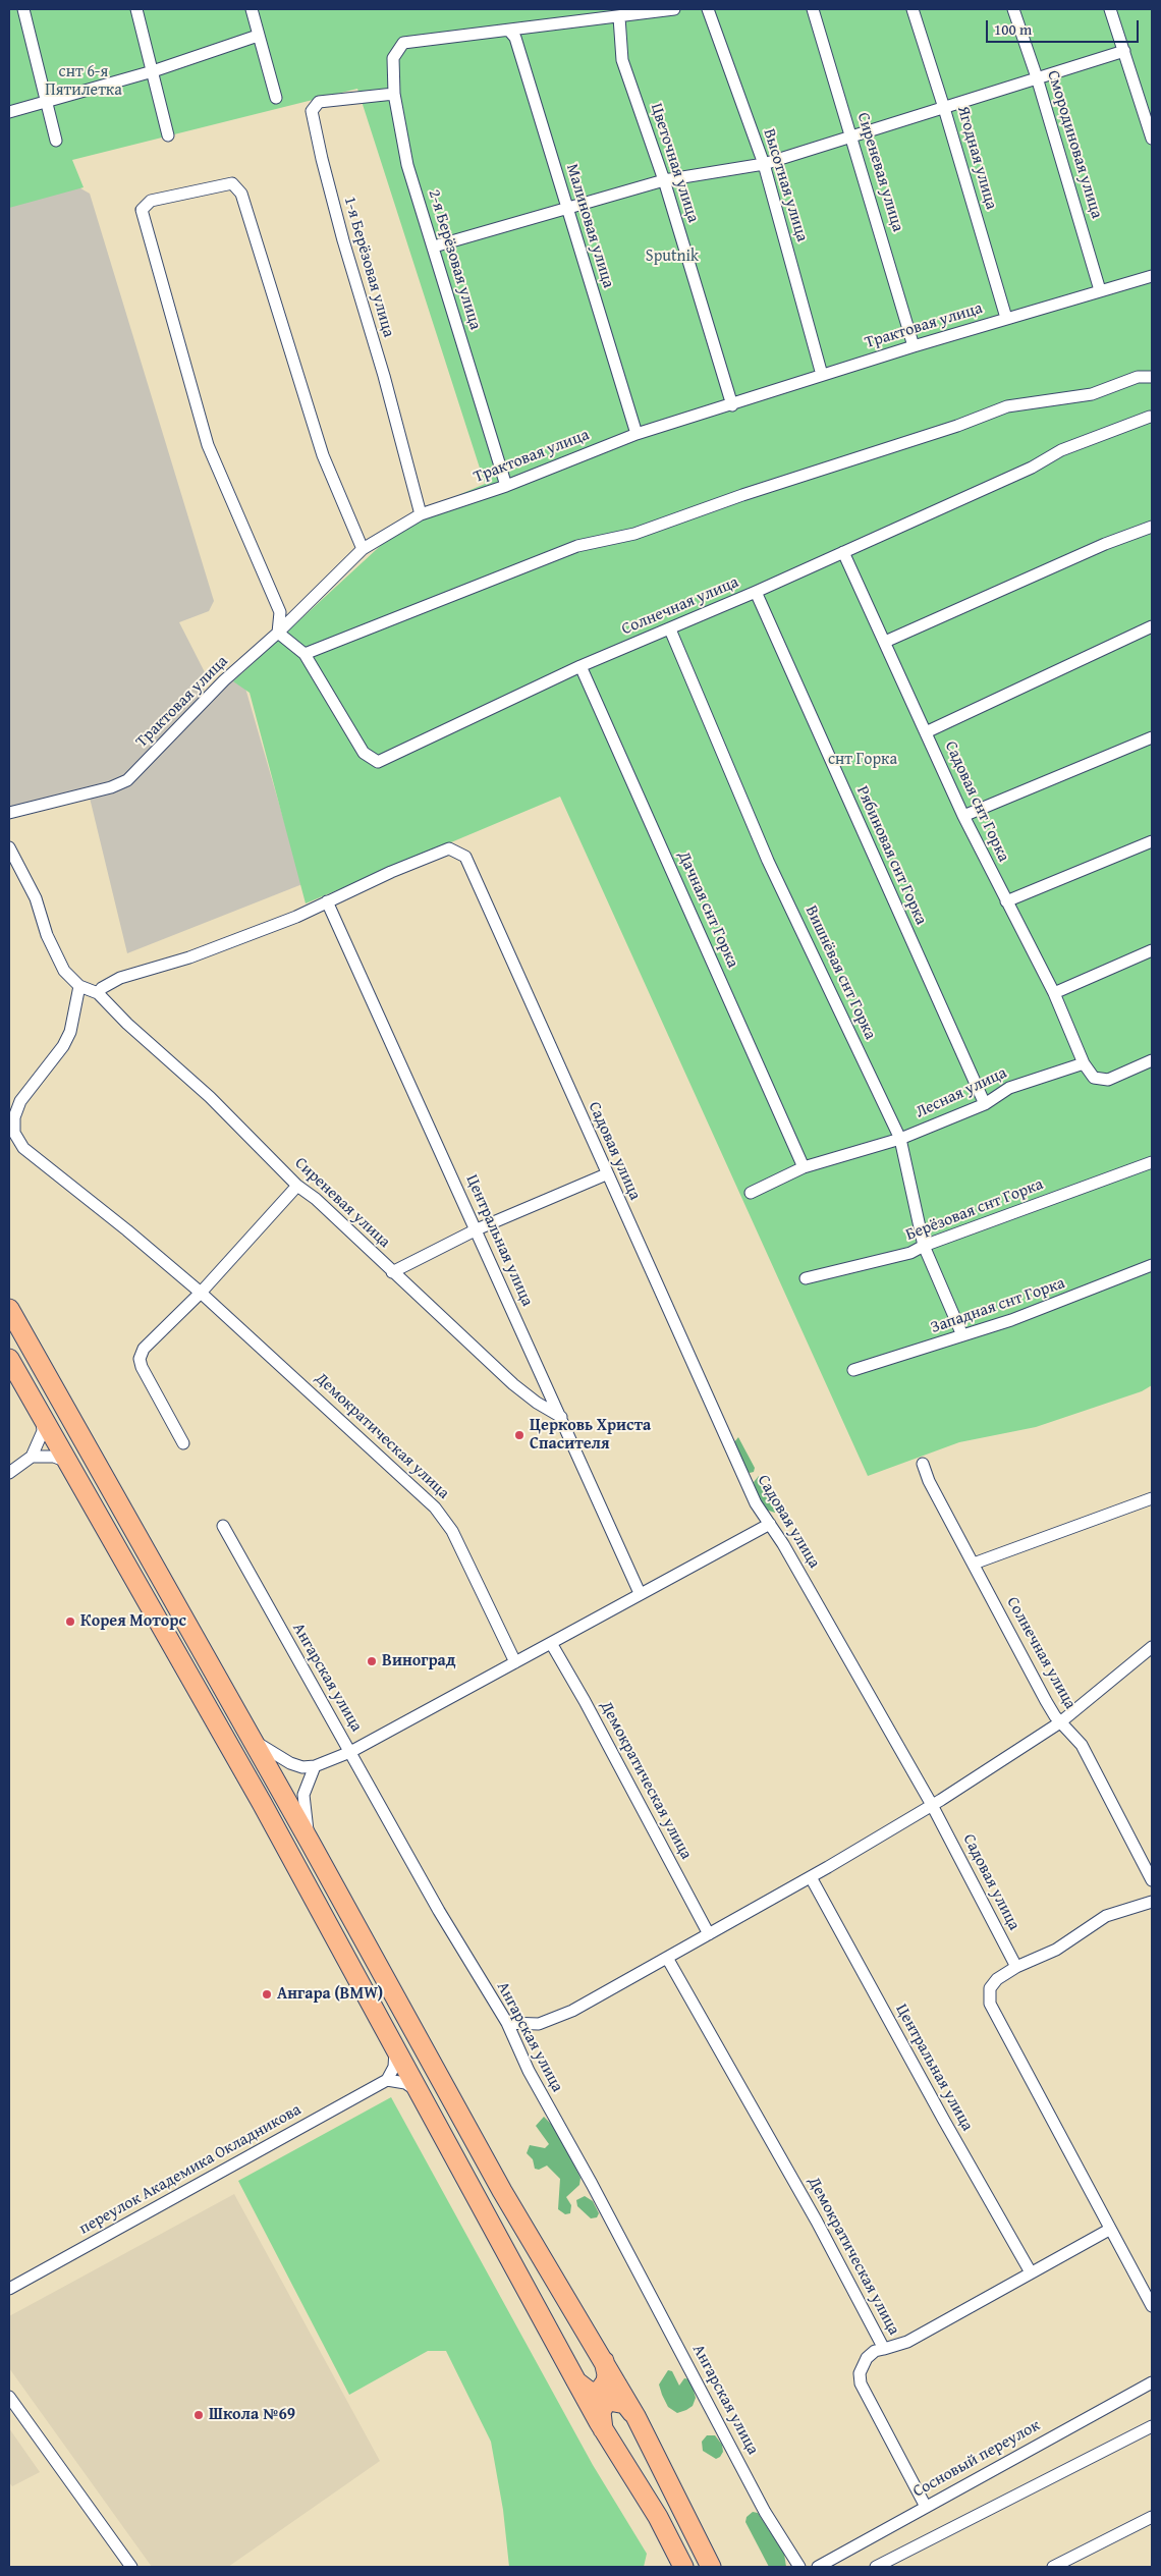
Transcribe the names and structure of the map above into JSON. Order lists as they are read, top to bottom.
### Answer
{
  "streets": {
    "street": [
      "Смородиновая улица",
      "Ягодная улица",
      "Цветочная улица",
      "Сиреневая улица",
      "Высотная улица",
      "Малиновая улица",
      "2-я Берёзовая улица",
      "1-я Берёзовая улица",
      "Трактовая улица",
      "Солнечная улица",
      "Садовая снт Горка",
      "Рябиновая снт Горка",
      "Дачная снт Горка",
      "Вишнёвая снт Горка",
      "Лесная улица",
      "Садовая улица",
      "Берёзовая снт Горка",
      "Центральная улица",
      "Западная снт Горка",
      "Демократическая улица",
      "Ангарская улица",
      "переулок Академика Окладникова",
      "Сосновый переулок"
    ]
  },
  "crossings": [
    ["Смородиновая улица", "Трактовая улица"],
    ["Ягодная улица", "Трактовая улица"],
    ["Цветочная улица", "Трактовая улица"],
    ["Сиреневая улица", "Трактовая улица"],
    ["Сиреневая улица", "Садовая улица"],
    ["Сиреневая улица", "Центральная улица"],
    ["Высотная улица", "Трактовая улица"],
    ["Малиновая улица", "2-я Берёзовая улица"],
    ["Малиновая улица", "Трактовая улица"],
    ["2-я Берёзовая улица", "1-я Берёзовая улица"],
    ["2-я Берёзовая улица", "Трактовая улица"],
    ["1-я Берёзовая улица", "Трактовая улица"],
    ["Трактовая улица", "Солнечная улица"],
    ["Солнечная улица", "Садовая снт Горка"],
    ["Солнечная улица", "Рябиновая снт Горка"],
    ["Солнечная улица", "Дачная снт Горка"],
    ["Солнечная улица", "Вишнёвая снт Горка"],
    ["Садовая снт Горка", "Лесная улица"],
    ["Рябиновая снт Горка", "Лесная улица"],
    ["Дачная снт Горка", "Лесная улица"],
    ["Вишнёвая снт Горка", "Лесная улица"],
    ["Вишнёвая снт Горка", "Берёзовая снт Горка"],
    ["Вишнёвая снт Горка", "Западная снт Горка"],
    ["Садовая улица", "Центральная улица"],
    ["Центральная улица", "Демократическая улица"]
  ],
  "parks": ["снт 6-я Пятилетка", "Sputnik", "снт Горка"],
  "places": [
    "Церковь Христа Спасителя",
    "Корея Моторс",
    "Виноград",
    "Ангара (BMW)",
    "Школа №69"
  ],
  "scale_bar": "100 m"
}
